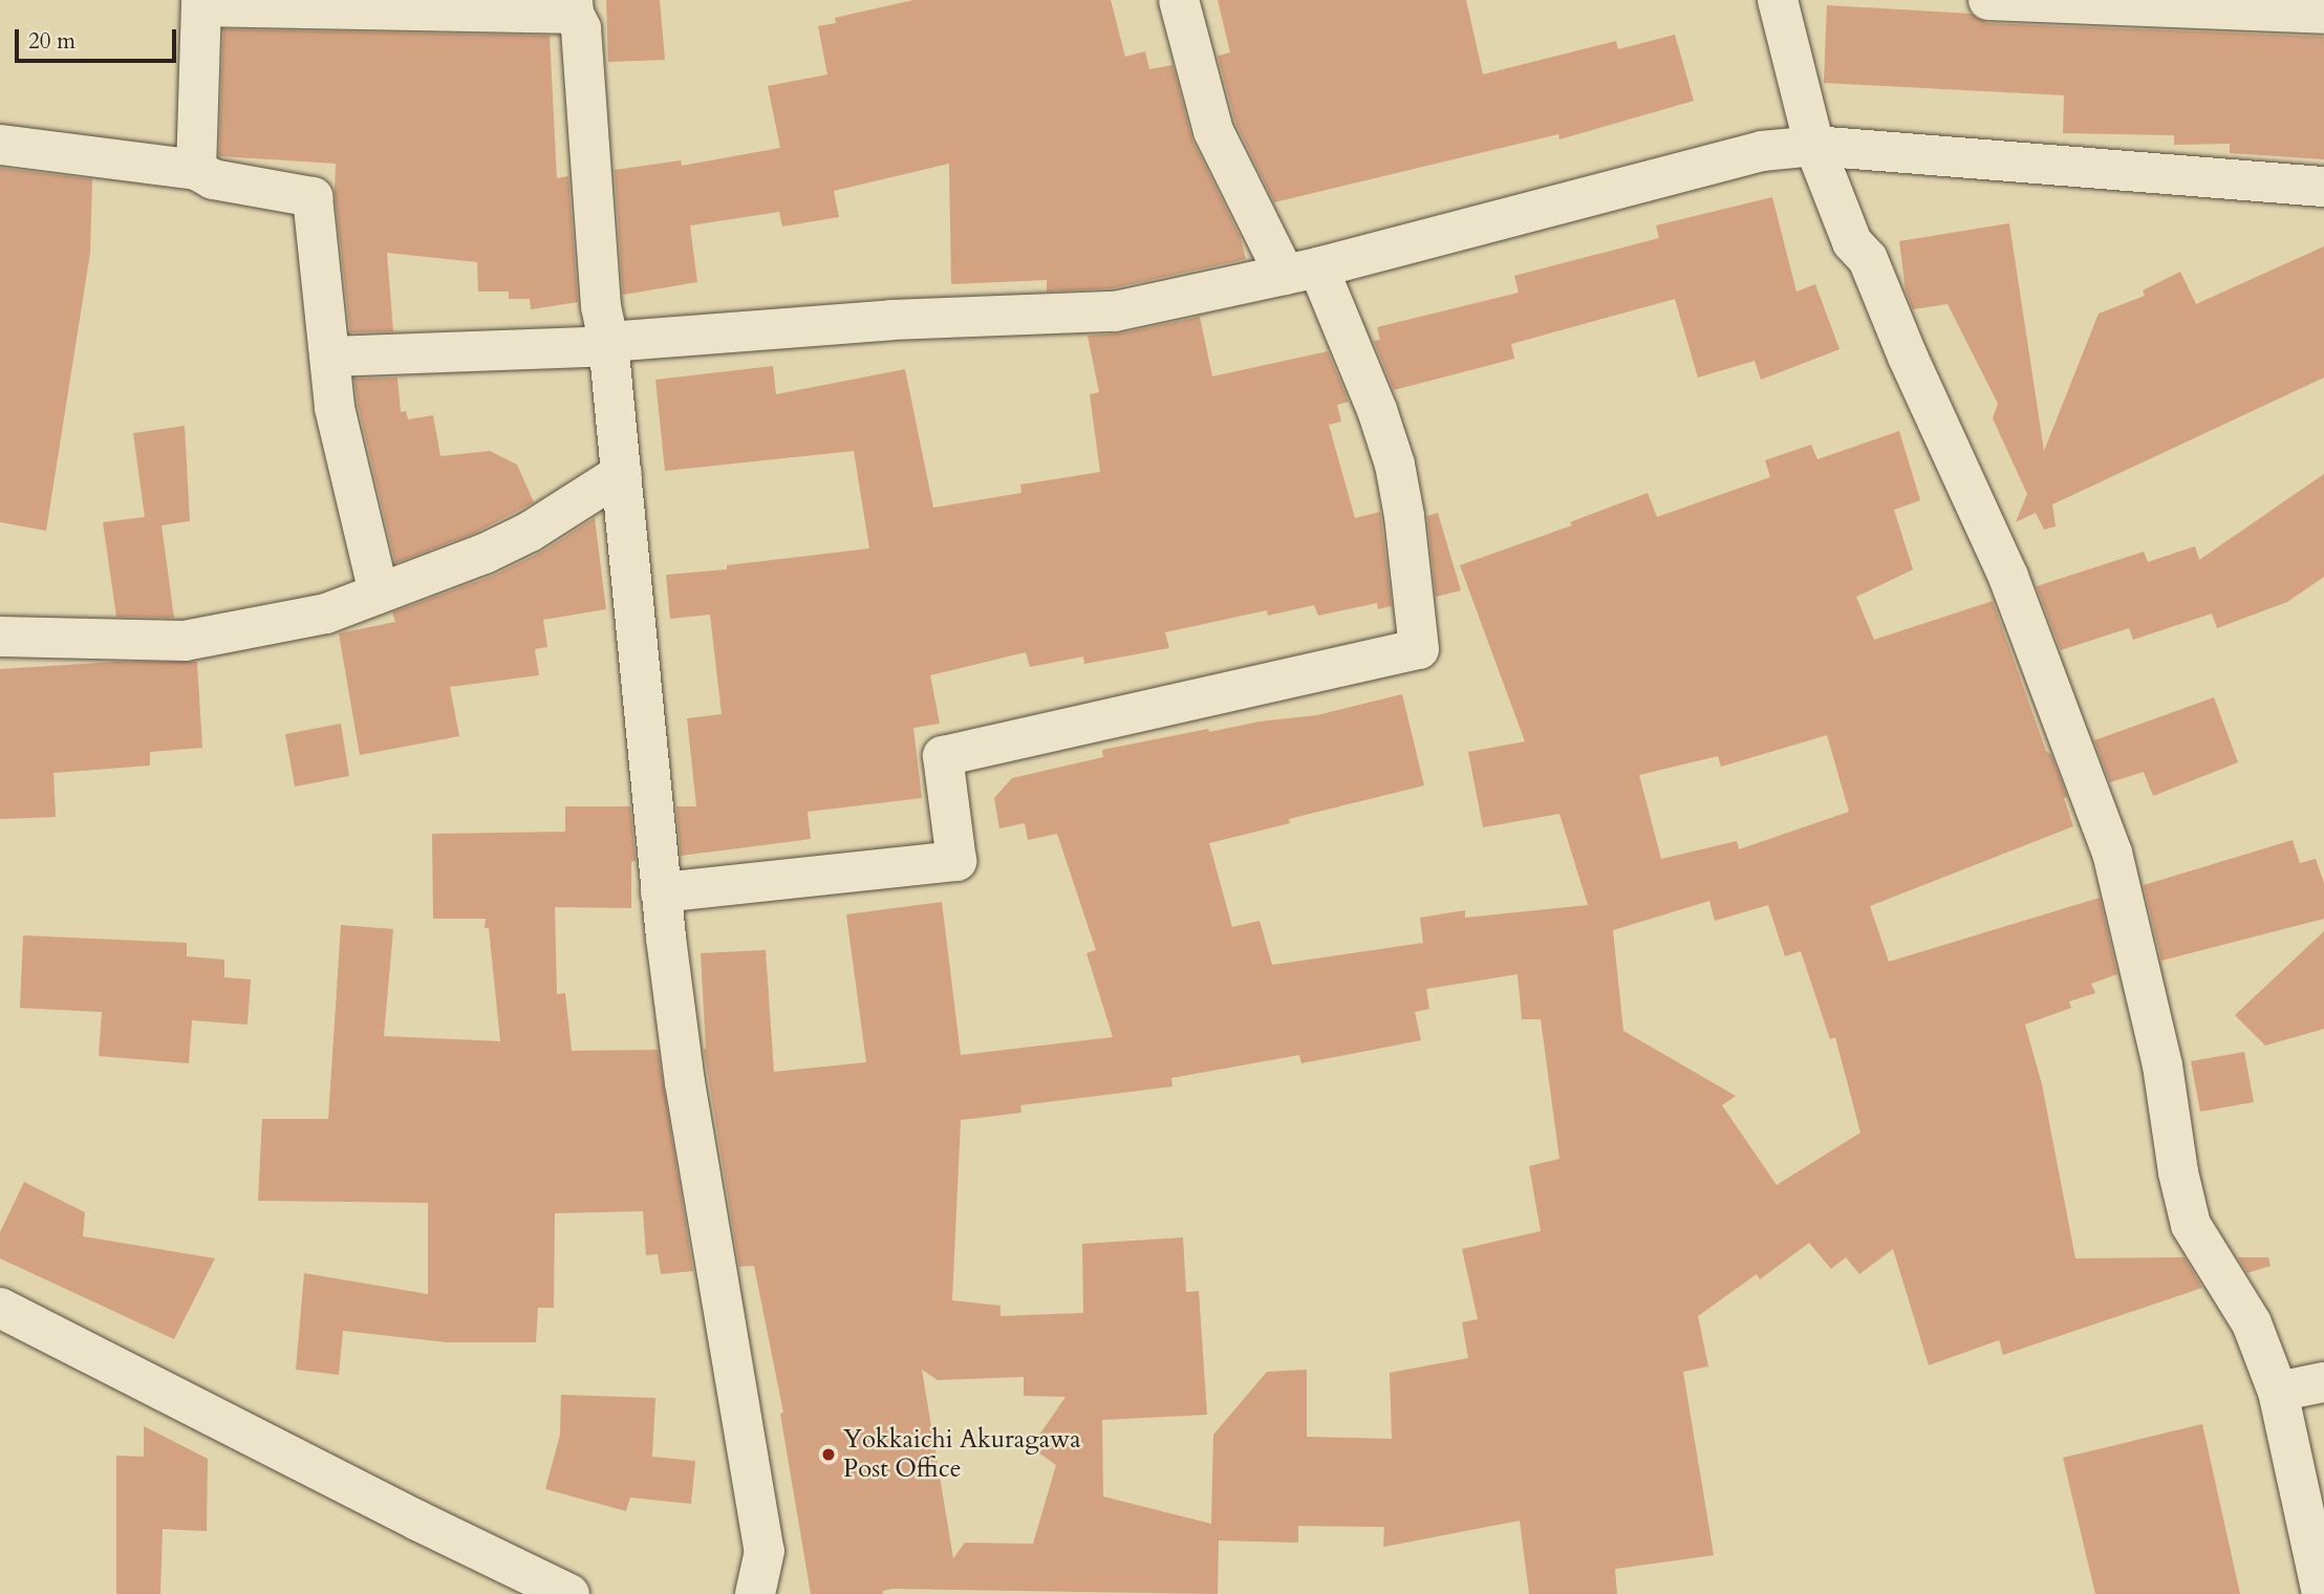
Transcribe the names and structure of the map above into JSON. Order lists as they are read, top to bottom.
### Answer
{
  "places": ["Yokkaichi Akuragawa Post Office"],
  "scale_bar": "20 m"
}
